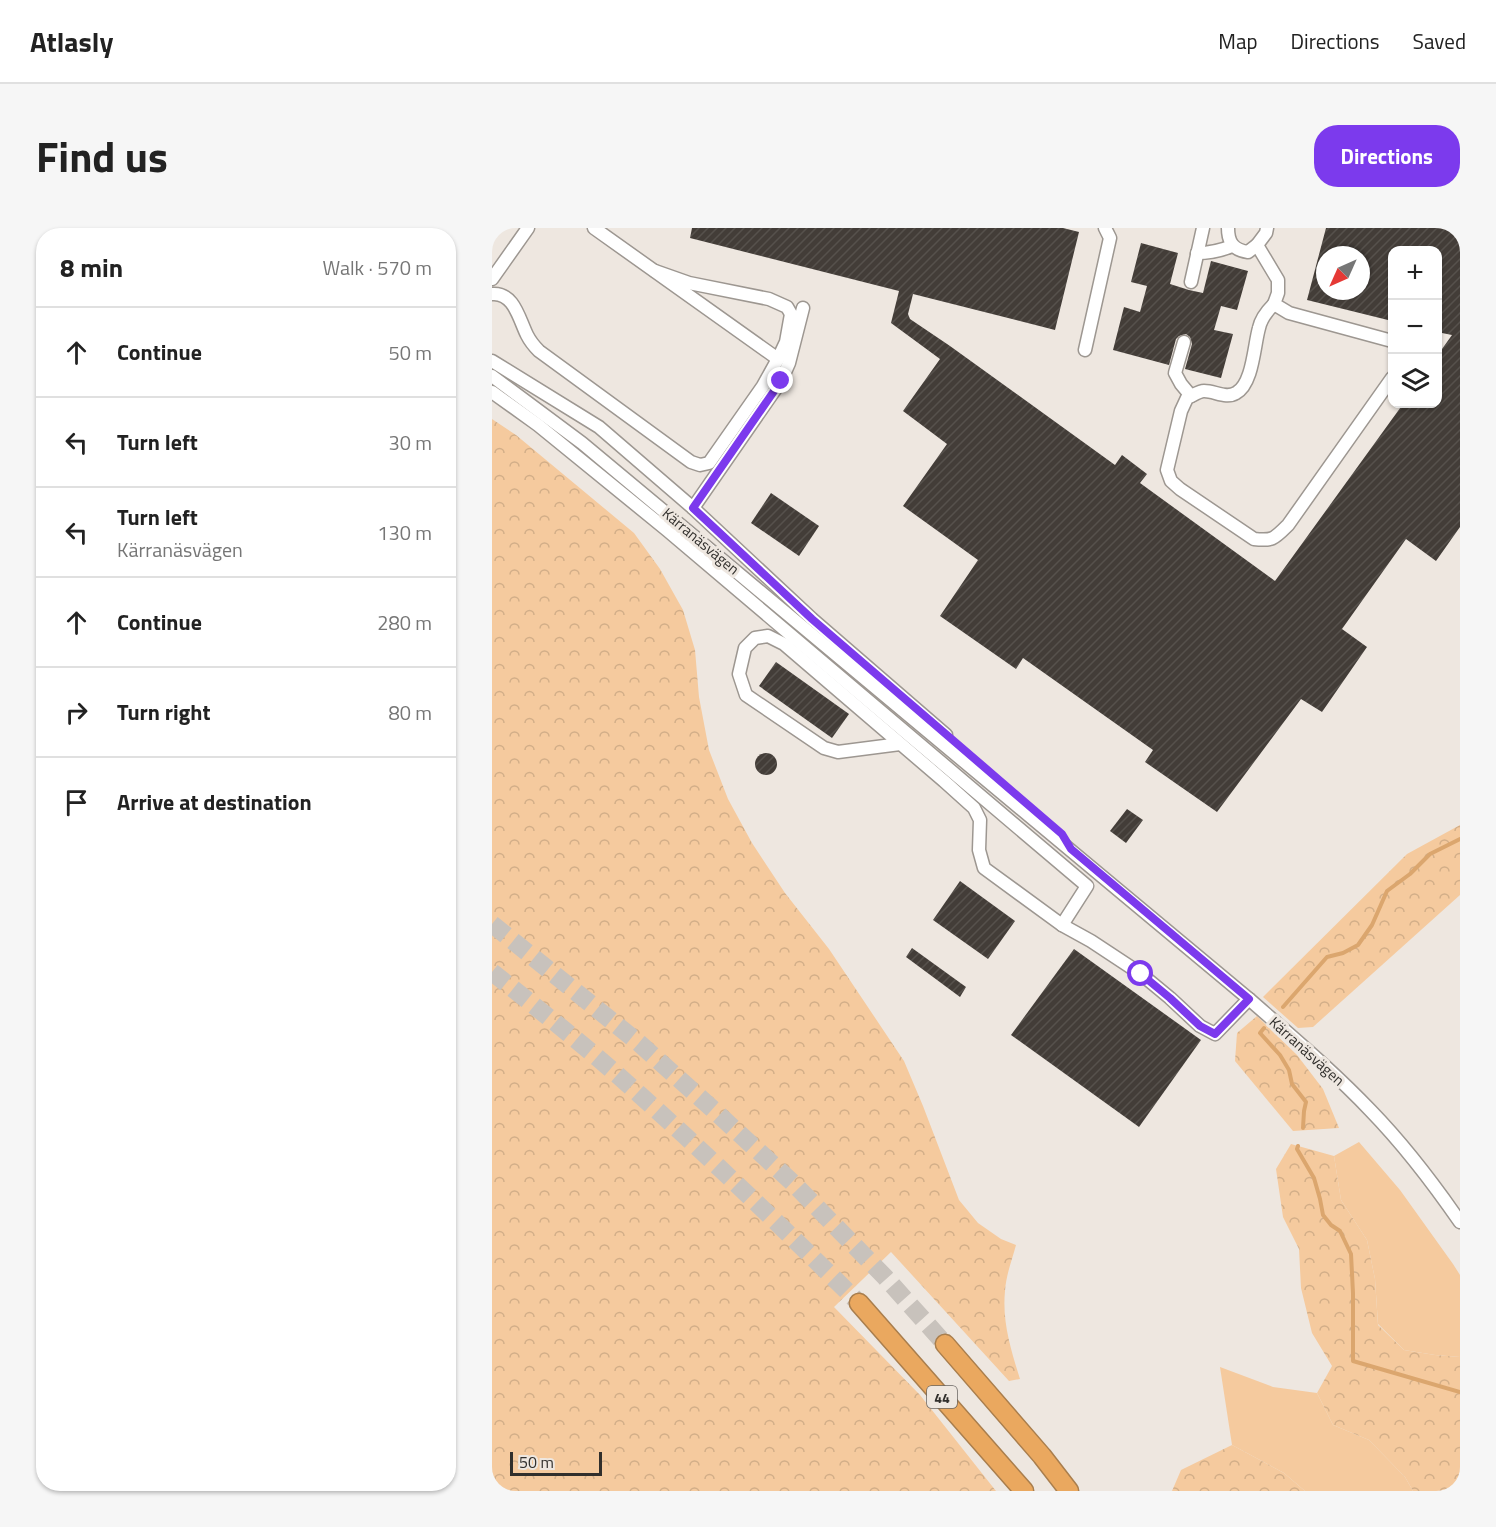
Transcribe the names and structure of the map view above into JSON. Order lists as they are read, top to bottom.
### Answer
{
  "streets": {
    "highway": ["44"],
    "street": ["Kärranäsvägen"]
  },
  "scale_bar": "50 m",
  "north": "bottom left",
  "page": {
    "header": "Atlasly",
    "nav": ["Map", "Directions", "Saved"],
    "title": "Find us",
    "buttons": "Directions",
    "heading": ["8 min", "Walk · 570 m"],
    "map_buttons": ["+", "−"],
    "list": [
      ["Continue", "50 m"],
      ["Turn left", "30 m"],
      ["Turn left", "Kärranäsvägen", "130 m"],
      ["Continue", "280 m"],
      ["Turn right", "80 m"],
      "Arrive at destination"
    ],
    "scale": "50 m"
  }
}
